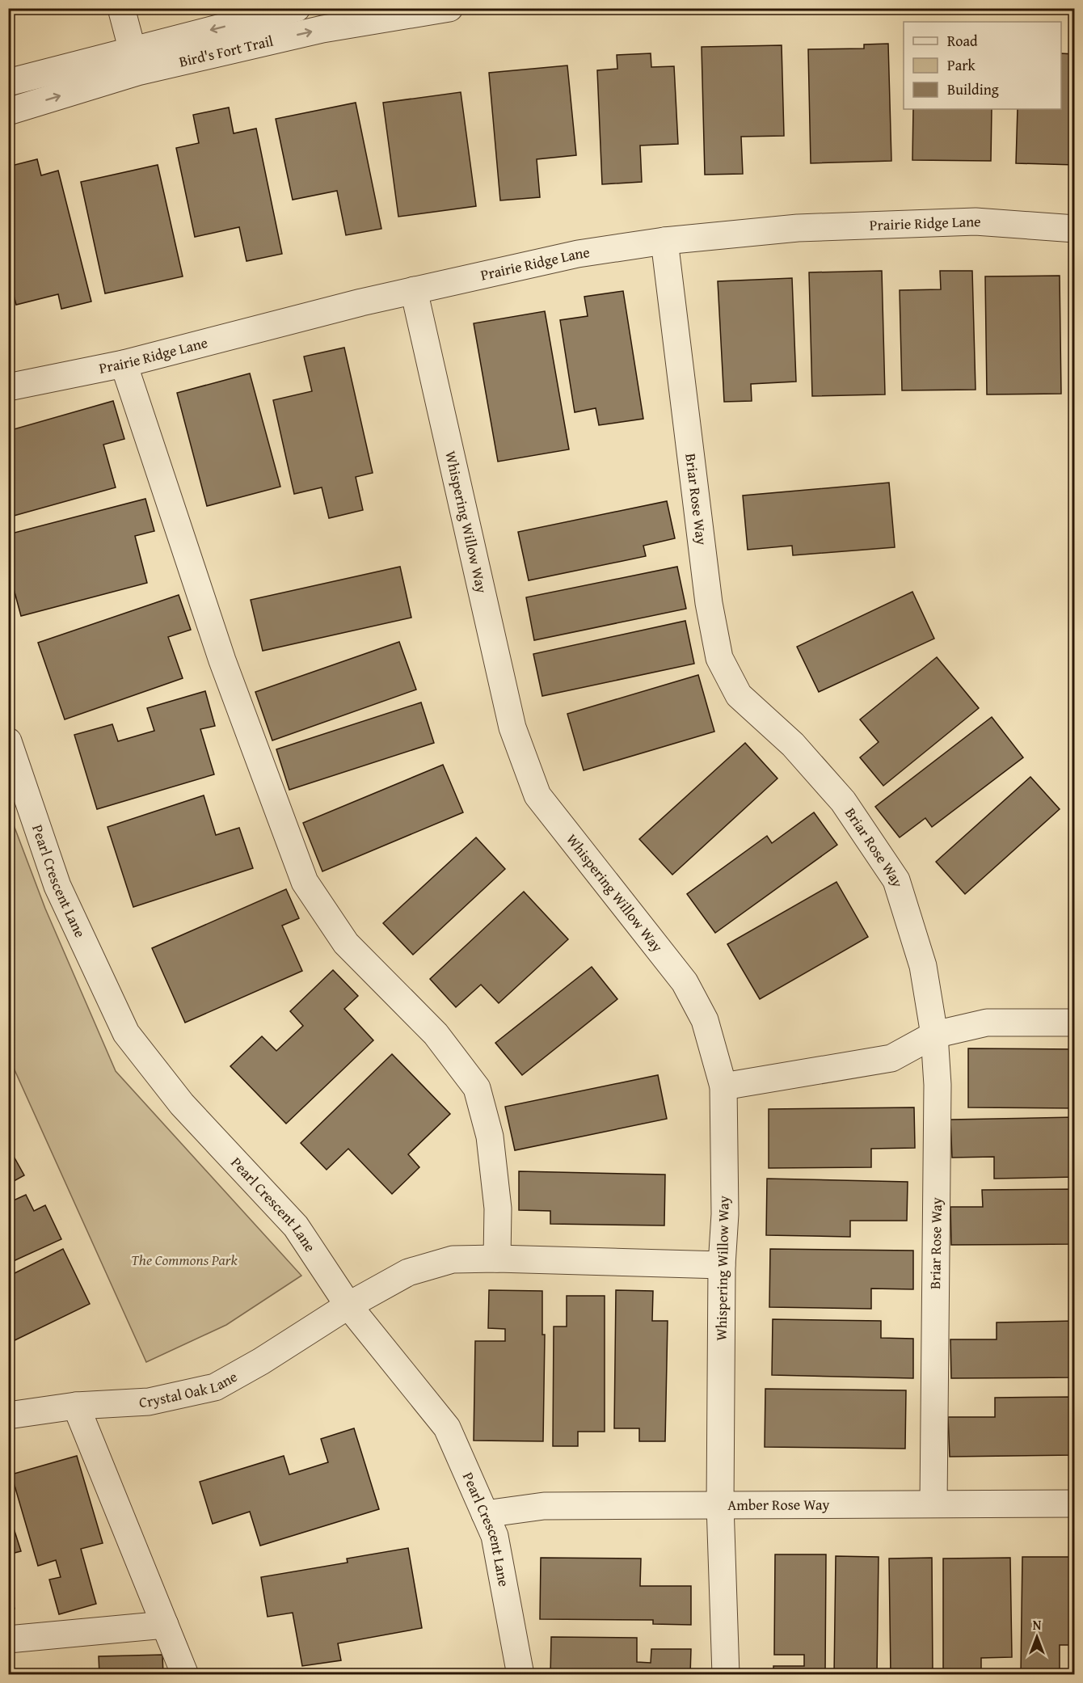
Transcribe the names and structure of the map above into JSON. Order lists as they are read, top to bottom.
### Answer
{
  "streets": {
    "street": [
      "Bird's Fort Trail",
      "Prairie Ridge Lane",
      "Briar Rose Way",
      "Whispering Willow Way",
      "Pearl Crescent Lane",
      "Crystal Oak Lane",
      "Amber Rose Way"
    ]
  },
  "crossings": [
    ["Prairie Ridge Lane", "Briar Rose Way"],
    ["Prairie Ridge Lane", "Whispering Willow Way"],
    ["Briar Rose Way", "Amber Rose Way"],
    ["Whispering Willow Way", "Crystal Oak Lane"],
    ["Whispering Willow Way", "Amber Rose Way"],
    ["Pearl Crescent Lane", "Crystal Oak Lane"],
    ["Pearl Crescent Lane", "Amber Rose Way"]
  ],
  "parks": ["The Commons Park"],
  "legend": ["Road", "Park", "Building"],
  "north": "top"
}
